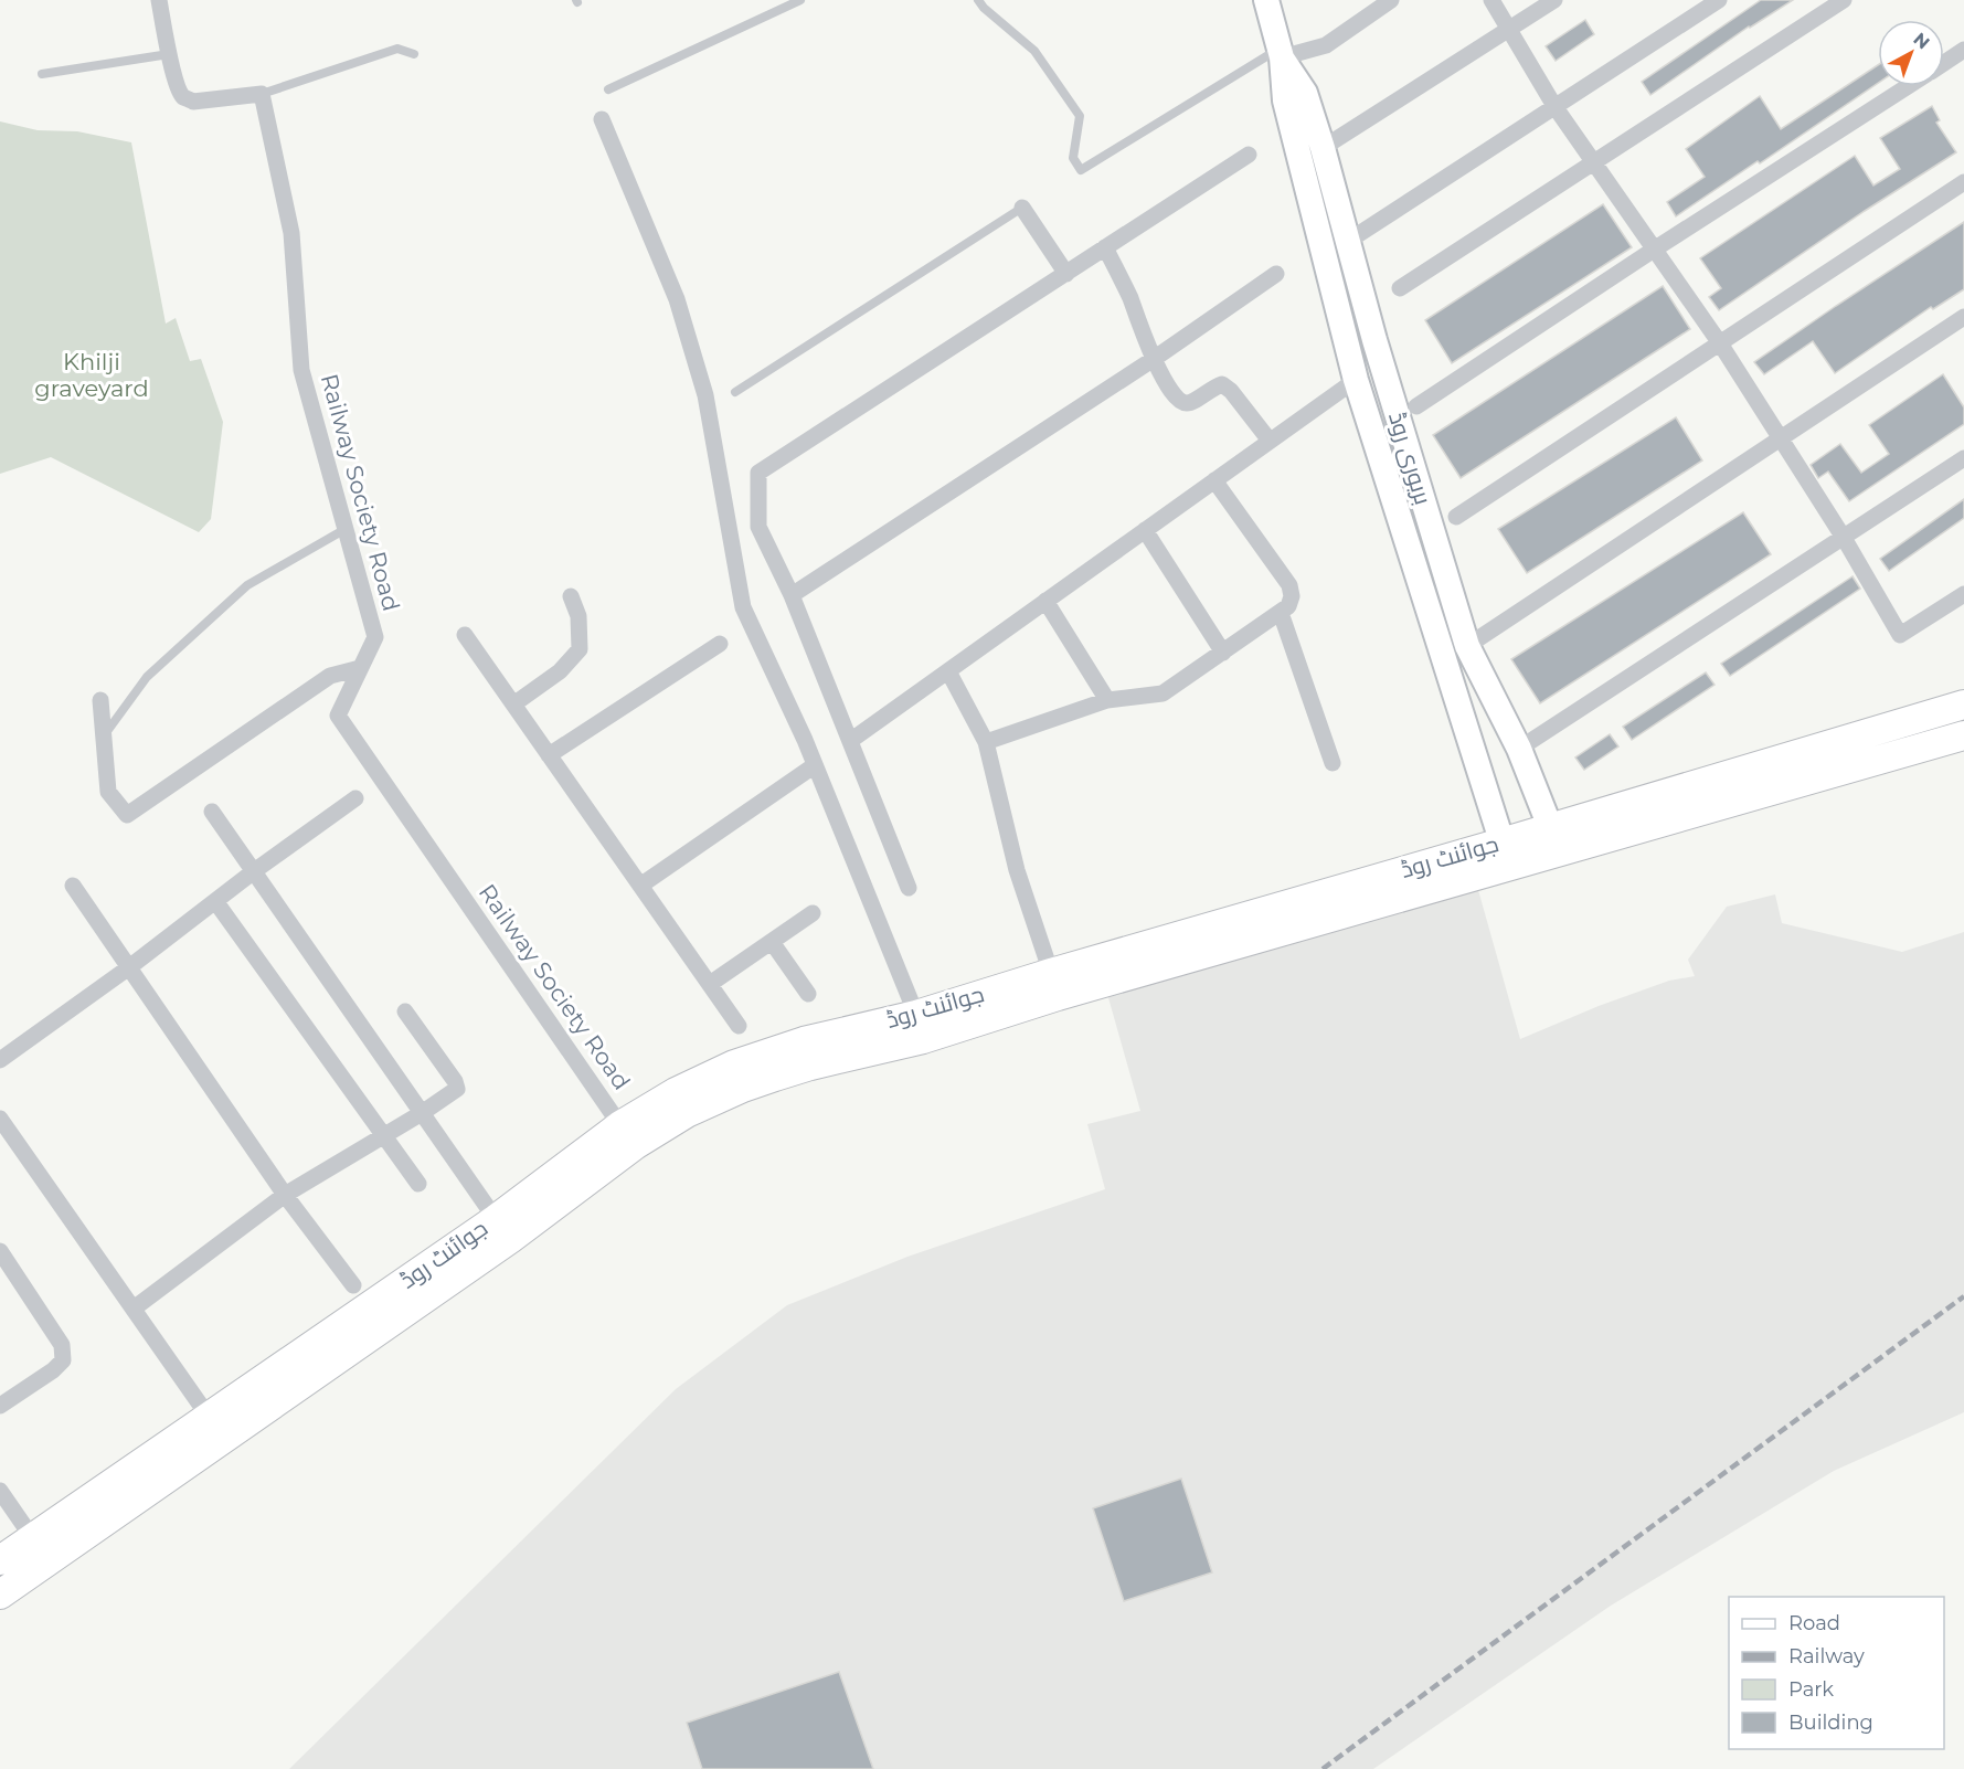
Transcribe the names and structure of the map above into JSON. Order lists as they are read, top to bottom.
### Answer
{
  "streets": {
    "main road": ["بریوری روڈ", "جوائنٹ روڈ"],
    "street": ["Railway Society Road"]
  },
  "crossings": [
    ["بریوری روڈ", "جوائنٹ روڈ"],
    ["Railway Society Road", "جوائنٹ روڈ"]
  ],
  "parks": ["Khilji graveyard"],
  "legend": [
    "Road",
    "Railway",
    "Park",
    "Building"
  ],
  "north": "top right"
}
